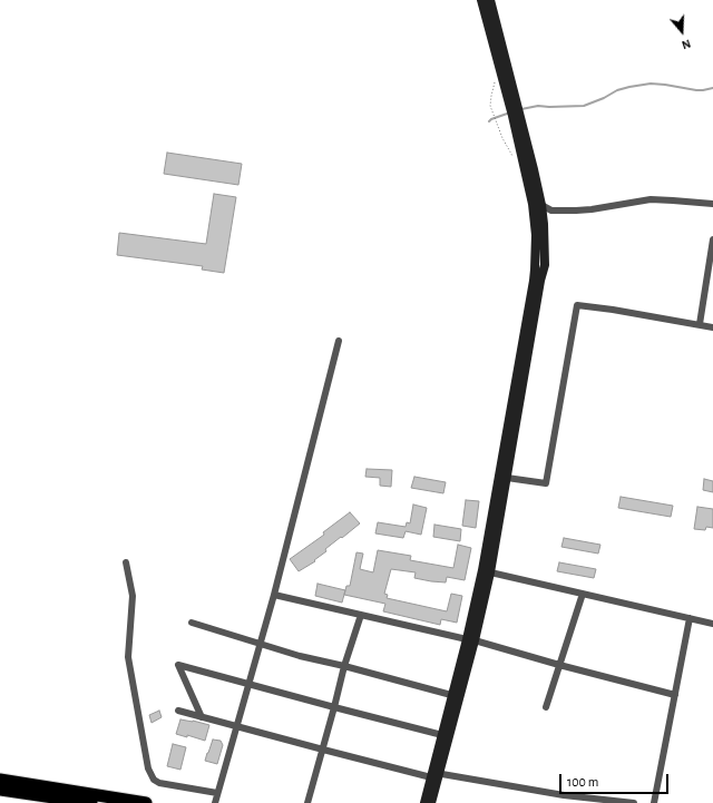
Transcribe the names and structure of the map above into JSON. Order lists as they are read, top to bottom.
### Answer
{
  "scale_bar": "100 m",
  "north": "bottom"
}
